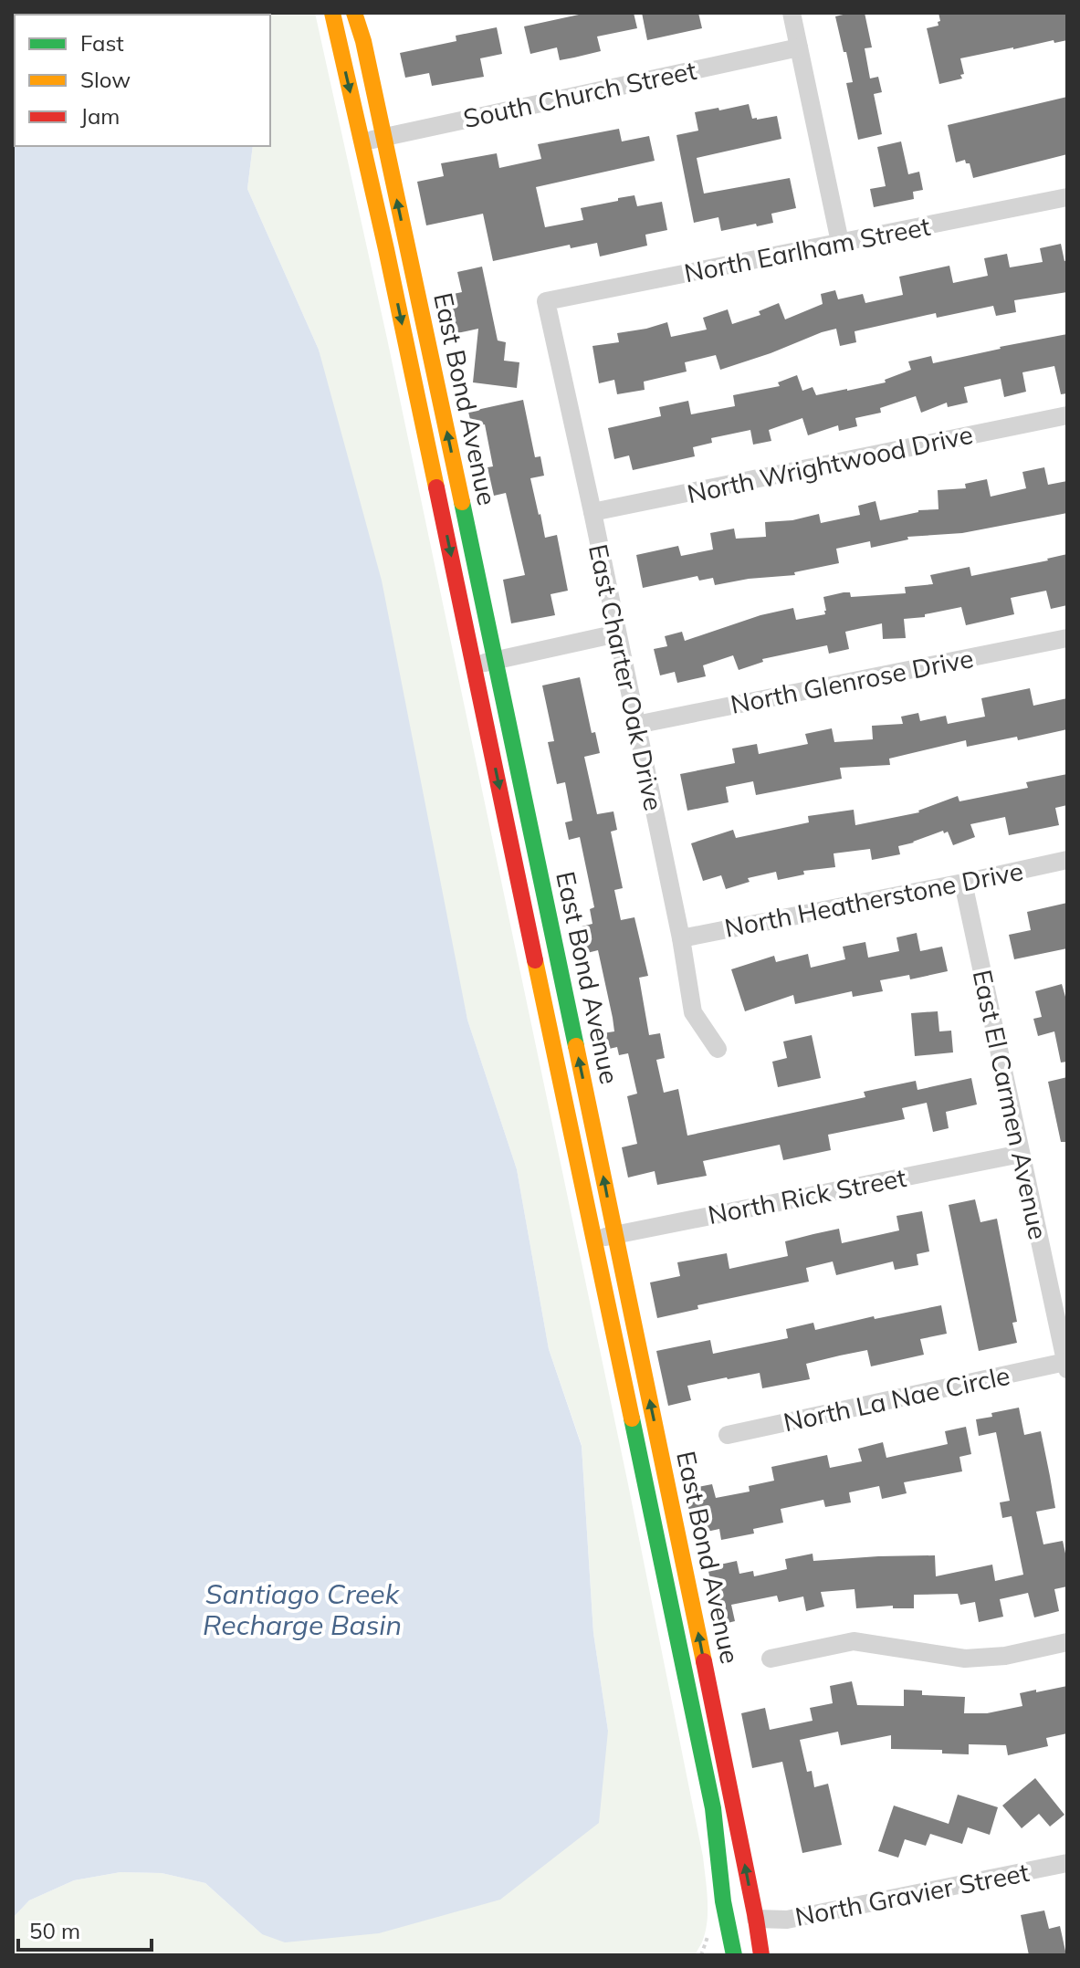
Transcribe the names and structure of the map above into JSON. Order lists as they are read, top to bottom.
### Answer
{
  "streets": {
    "street": [
      "South Church Street",
      "North Earlham Street",
      "East Bond Avenue",
      "North Wrightwood Drive",
      "East Charter Oak Drive",
      "North Glenrose Drive",
      "North Heatherstone Drive",
      "East El Carmen Avenue",
      "North Rick Street",
      "North La Nae Circle",
      "North Gravier Street"
    ]
  },
  "crossings": [
    ["South Church Street", "East Bond Avenue"],
    ["North Earlham Street", "East Charter Oak Drive"],
    ["East Bond Avenue", "North Rick Street"],
    ["East Bond Avenue", "North Gravier Street"],
    ["North Wrightwood Drive", "East Charter Oak Drive"],
    ["East Charter Oak Drive", "North Glenrose Drive"],
    ["East Charter Oak Drive", "North Heatherstone Drive"],
    ["North Heatherstone Drive", "East El Carmen Avenue"],
    ["East El Carmen Avenue", "North Rick Street"],
    ["East El Carmen Avenue", "North La Nae Circle"]
  ],
  "water": ["Santiago Creek Recharge Basin"],
  "legend": ["Fast", "Slow", "Jam"],
  "scale_bar": "50 m"
}
